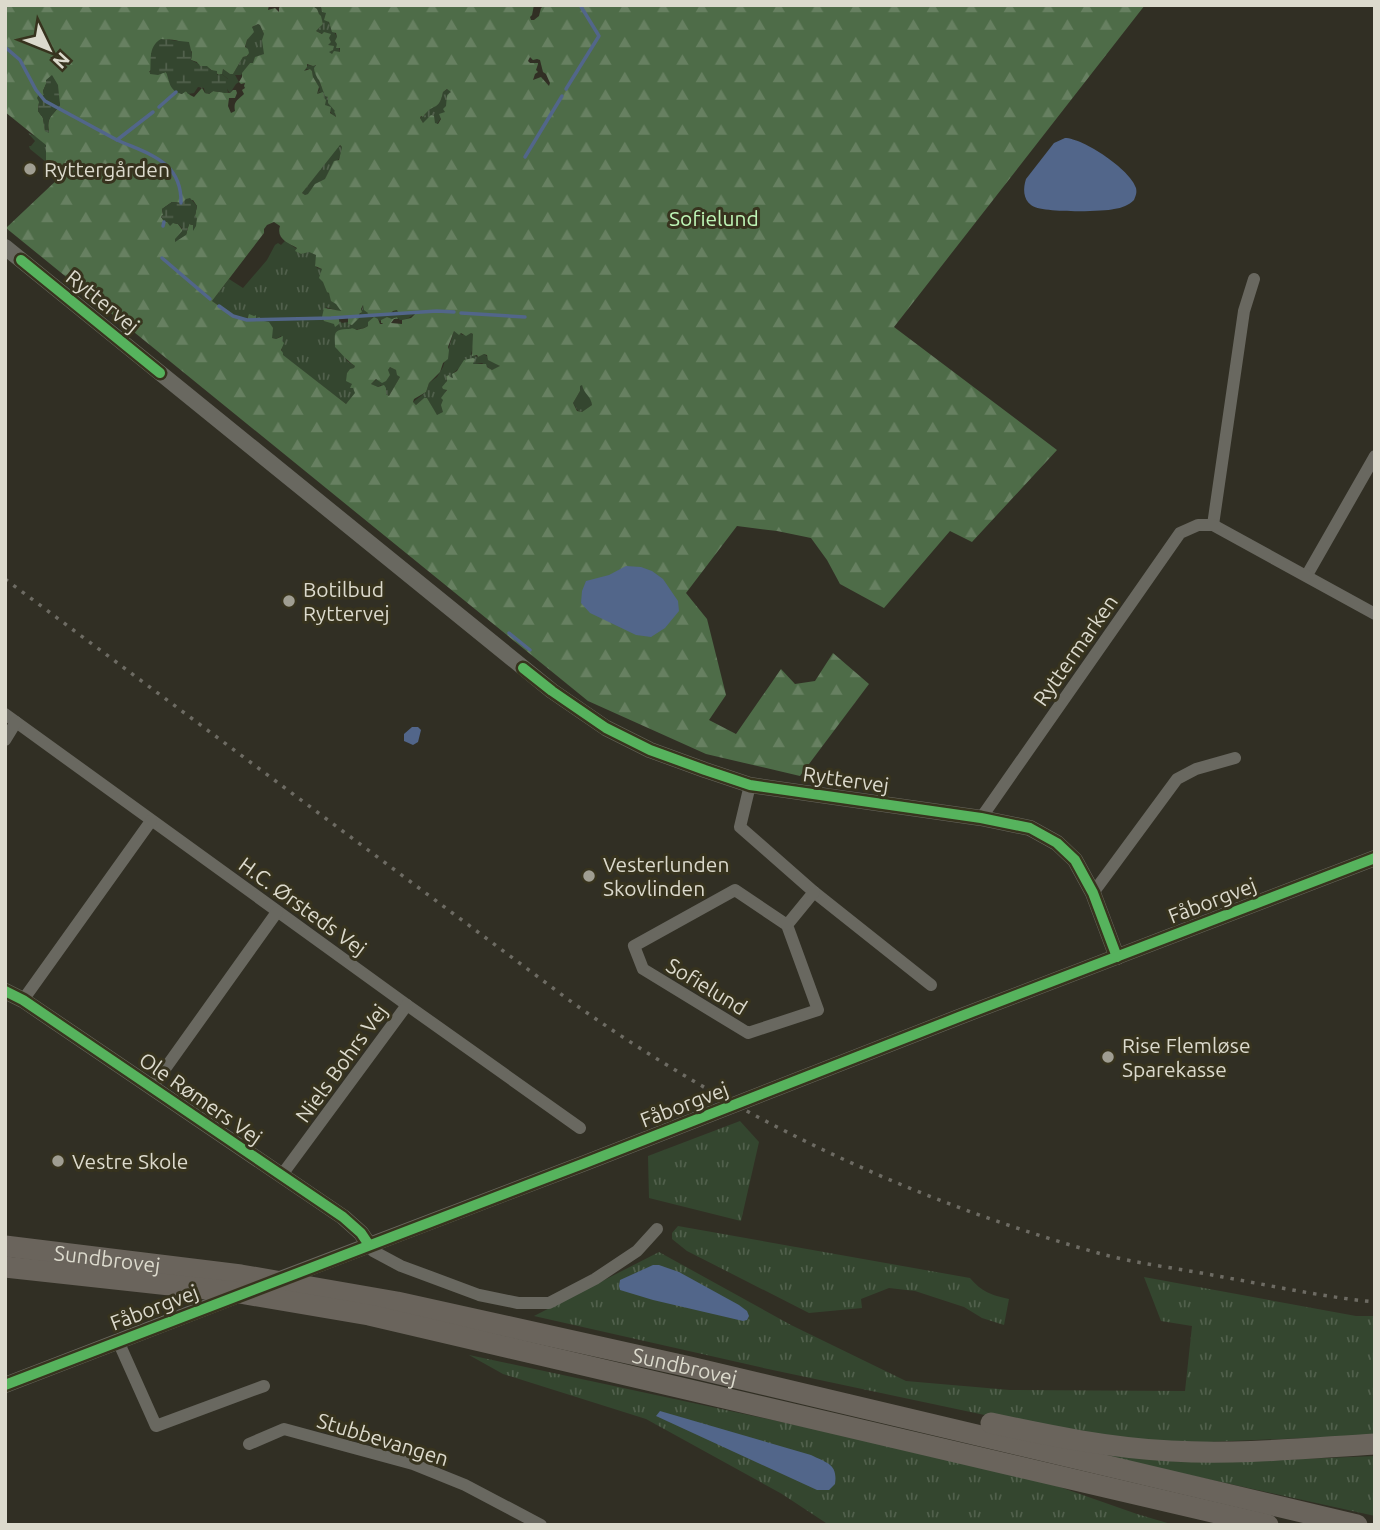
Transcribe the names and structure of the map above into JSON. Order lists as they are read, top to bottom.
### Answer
{
  "streets": {
    "main road": ["Sundbrovej"],
    "street": [
      "Ryttervej",
      "Ryttermarken",
      "Fåborgvej",
      "H.C. Ørsteds Vej",
      "Sofielund",
      "Niels Bohrs Vej",
      "Ole Rømers Vej",
      "Stubbevangen"
    ]
  },
  "crossings": [
    ["Ryttervej", "Ryttermarken"],
    ["Ryttervej", "Fåborgvej"],
    ["Fåborgvej", "Ole Rømers Vej"],
    ["H.C. Ørsteds Vej", "Niels Bohrs Vej"],
    ["Niels Bohrs Vej", "Ole Rømers Vej"]
  ],
  "parks": ["Sofielund"],
  "places": [
    "Ryttergården",
    "Botilbud Ryttervej",
    "Vesterlunden Skovlinden",
    "Rise Flemløse Sparekasse",
    "Vestre Skole"
  ],
  "north": "bottom right"
}
